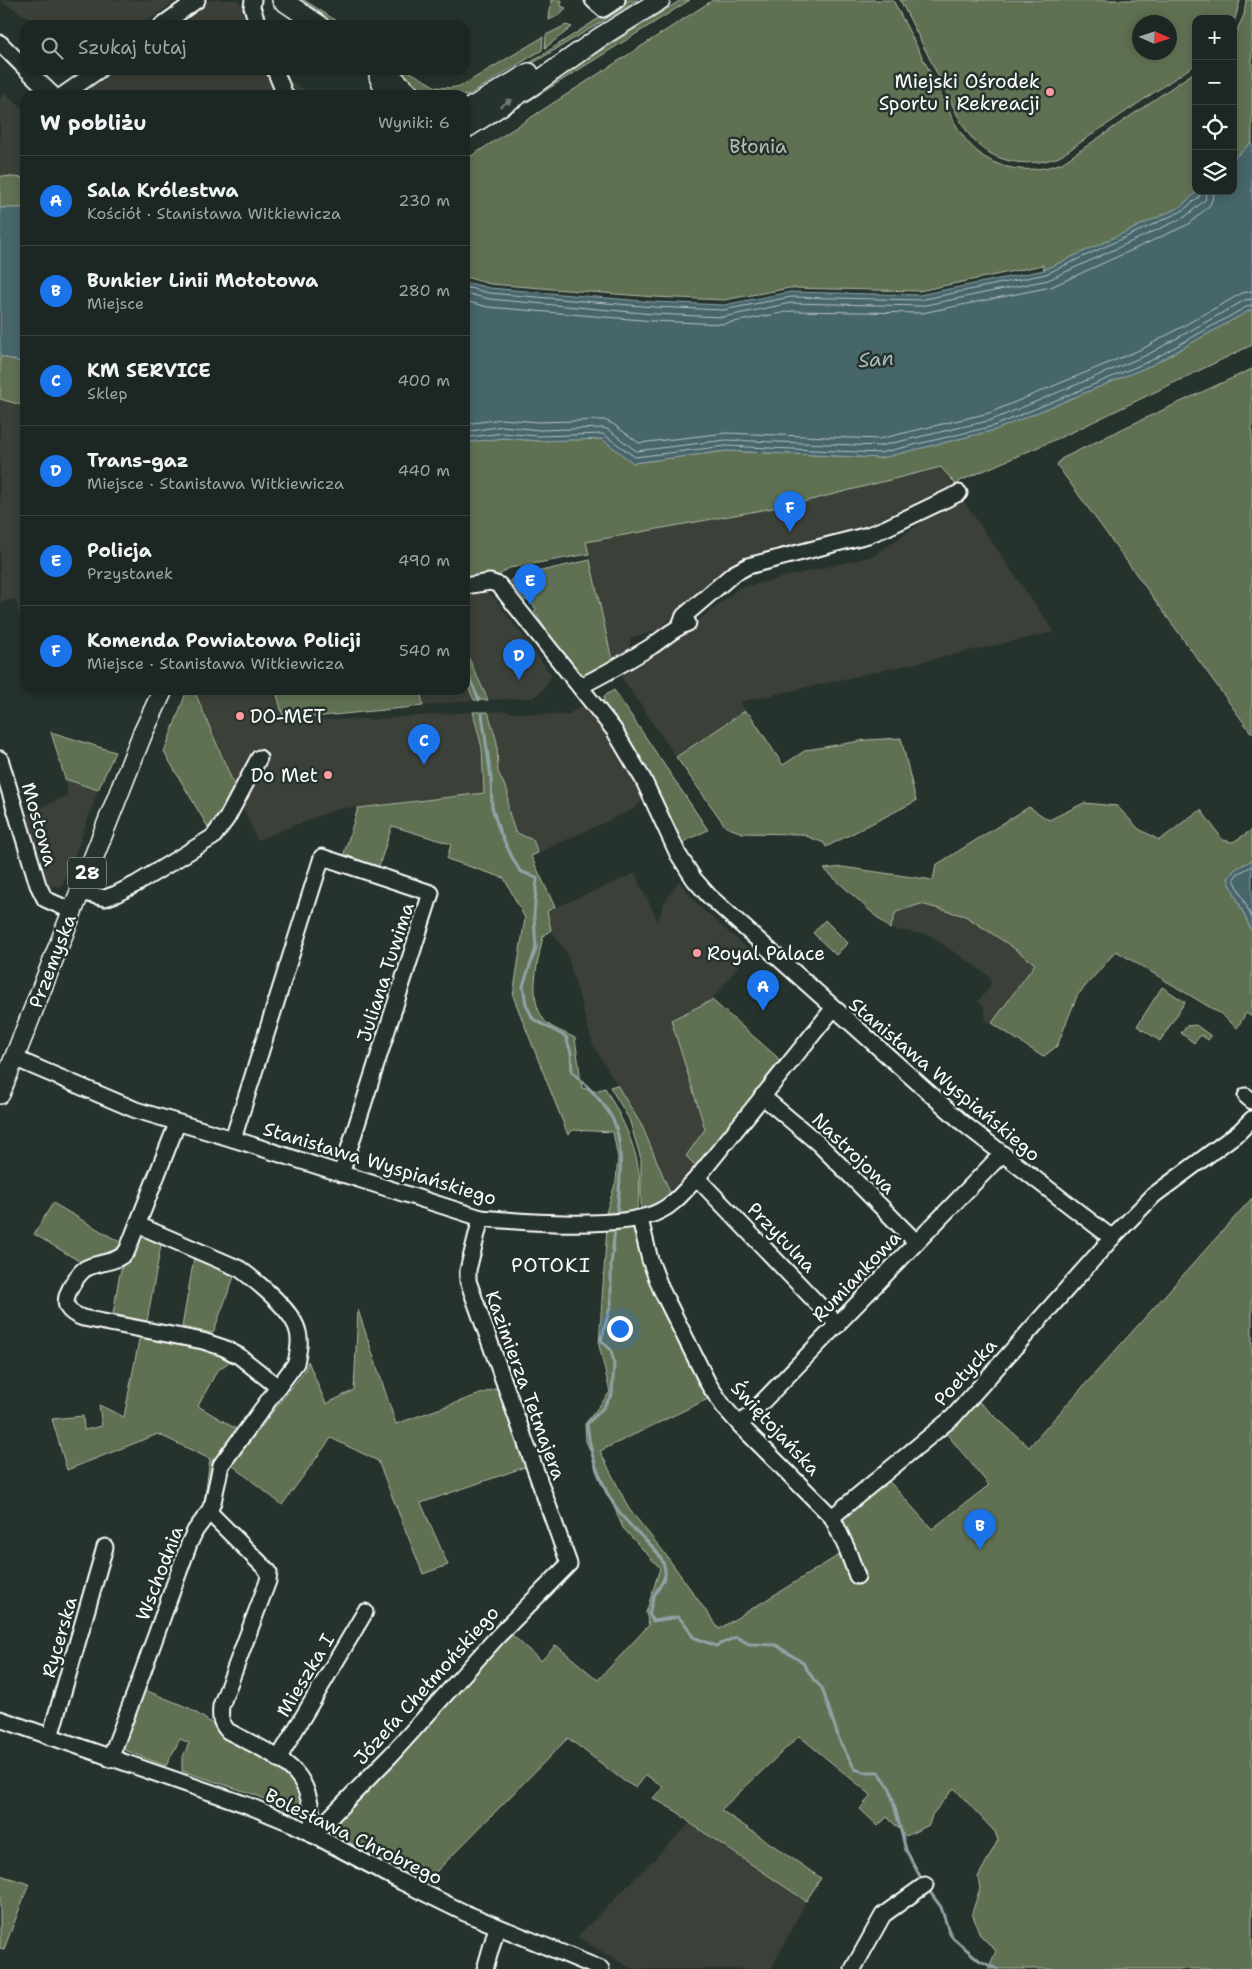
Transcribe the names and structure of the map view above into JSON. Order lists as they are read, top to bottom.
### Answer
{
  "streets": {
    "main road": ["28", "Przemyska"],
    "street": [
      "Mostowa",
      "Juliana Tuwima",
      "Stanisława Wyspiańskiego",
      "Nastrojowa",
      "Przytulna",
      "Rumiankowa",
      "Poetycka",
      "Kazimierza Tetmajera",
      "Świętojańska",
      "Wschodnia",
      "Rycerska",
      "Mieszka I",
      "Józefa Chełmońskiego",
      "Bolesława Chrobrego"
    ]
  },
  "crossings": [
    ["Mostowa", "Przemyska"],
    ["Przemyska", "Stanisława Wyspiańskiego"],
    ["Juliana Tuwima", "Stanisława Wyspiańskiego"],
    ["Stanisława Wyspiańskiego", "Nastrojowa"],
    ["Stanisława Wyspiańskiego", "Przytulna"],
    ["Stanisława Wyspiańskiego", "Rumiankowa"],
    ["Stanisława Wyspiańskiego", "Poetycka"],
    ["Stanisława Wyspiańskiego", "Kazimierza Tetmajera"],
    ["Stanisława Wyspiańskiego", "Świętojańska"],
    ["Nastrojowa", "Rumiankowa"],
    ["Przytulna", "Rumiankowa"],
    ["Rumiankowa", "Świętojańska"],
    ["Poetycka", "Świętojańska"],
    ["Kazimierza Tetmajera", "Józefa Chełmońskiego"],
    ["Wschodnia", "Bolesława Chrobrego"],
    ["Rycerska", "Bolesława Chrobrego"],
    ["Józefa Chełmońskiego", "Bolesława Chrobrego"]
  ],
  "districts": ["POTOKI"],
  "water": ["San"],
  "parks": ["Błonia"],
  "places": [
    "Miejski Ośrodek Sportu i Rekreacji",
    "DO-MET",
    "Do Met",
    "Royal Palace"
  ],
  "north": "right",
  "page": {
    "map_buttons": ["+", "−"],
    "search": "Szukaj tutaj",
    "heading": ["W pobliżu", "Wyniki: 6"],
    "list": [
      {
        "mark": "A",
        "name": "Sala Królestwa",
        "note": "Kościół · Stanisława Witkiewicza",
        "value": "230 m"
      },
      {
        "mark": "B",
        "name": "Bunkier Linii Mołotowa",
        "note": "Miejsce",
        "value": "280 m"
      },
      {
        "mark": "C",
        "name": "KM SERVICE",
        "note": "Sklep",
        "value": "400 m"
      },
      {
        "mark": "D",
        "name": "Trans-gaz",
        "note": "Miejsce · Stanisława Witkiewicza",
        "value": "440 m"
      },
      {
        "mark": "E",
        "name": "Policja",
        "note": "Przystanek",
        "value": "490 m"
      },
      {
        "mark": "F",
        "name": "Komenda Powiatowa Policji",
        "note": "Miejsce · Stanisława Witkiewicza",
        "value": "540 m"
      }
    ],
    "pins": [
      "F",
      "E",
      "D",
      "C",
      "A",
      "B"
    ]
  }
}
